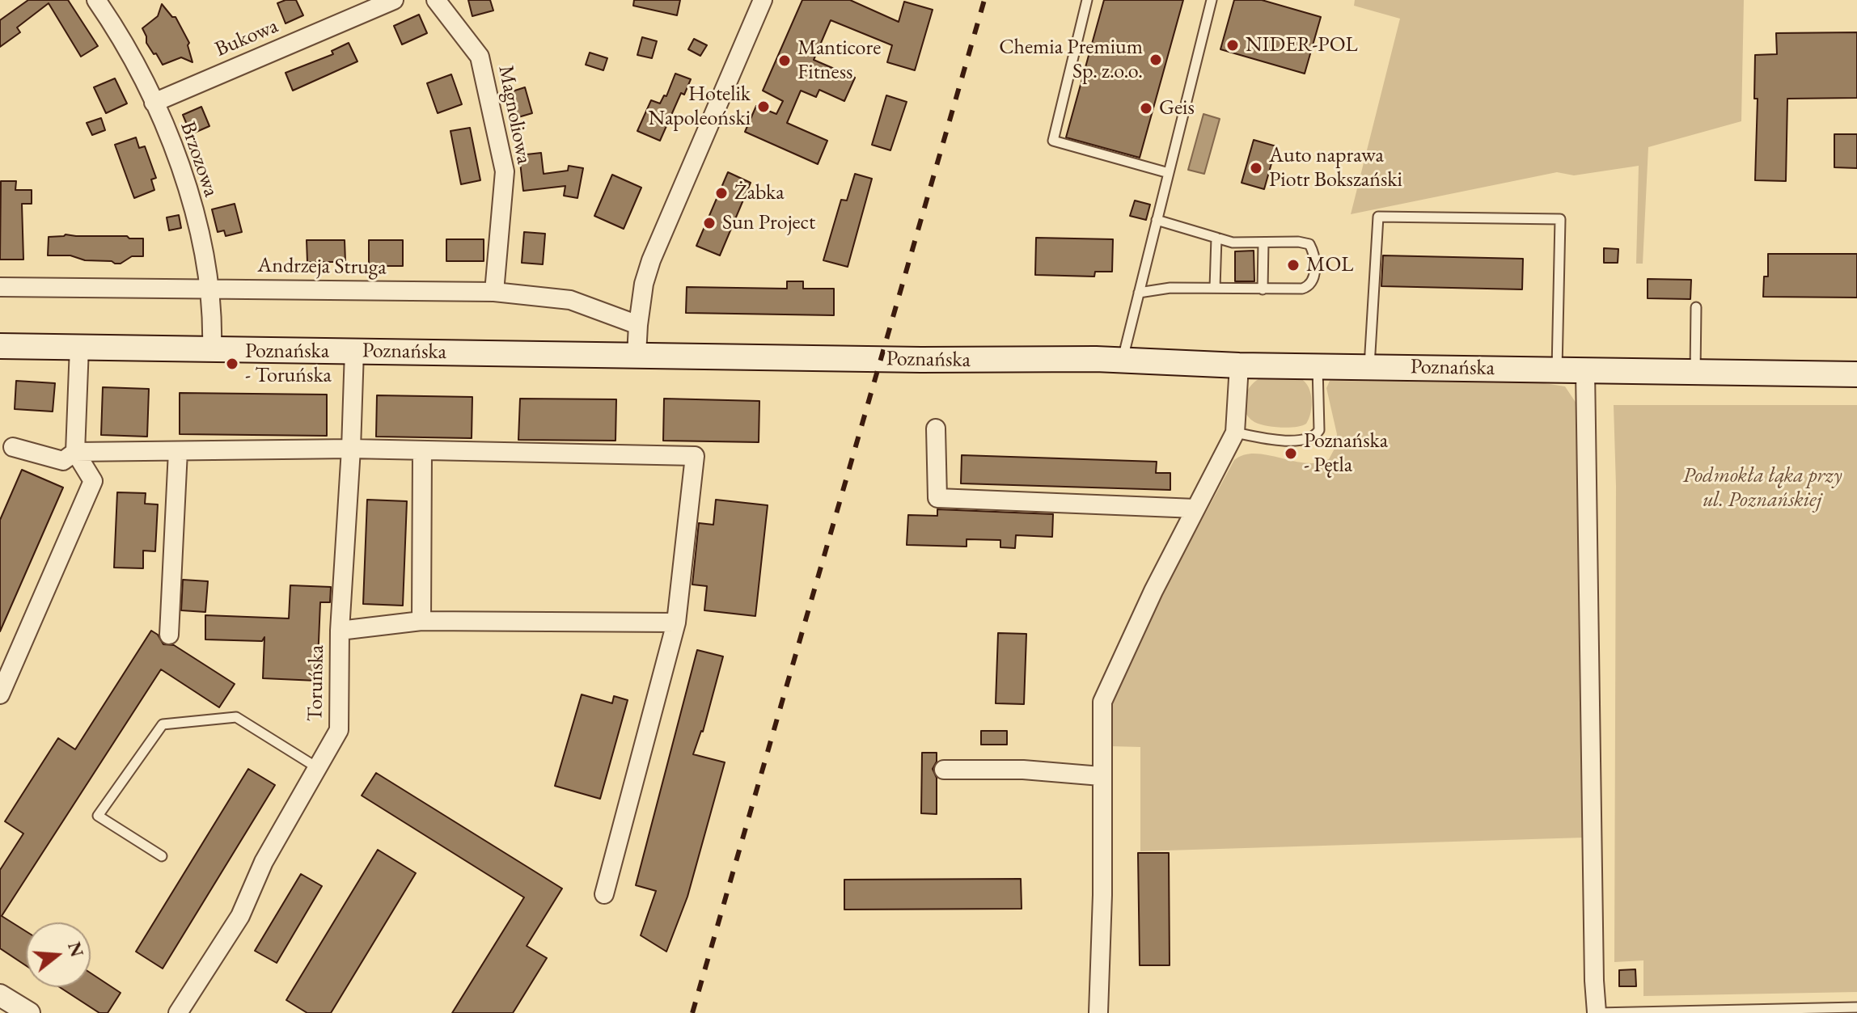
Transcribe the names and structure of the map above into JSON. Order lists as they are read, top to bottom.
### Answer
{
  "streets": {
    "main road": ["Poznańska"],
    "street": [
      "Bukowa",
      "Magnoliowa",
      "Brzozowa",
      "Andrzeja Struga",
      "Toruńska"
    ]
  },
  "crossings": [
    ["Bukowa", "Brzozowa"],
    ["Magnoliowa", "Andrzeja Struga"],
    ["Brzozowa", "Andrzeja Struga"],
    ["Brzozowa", "Poznańska"],
    ["Poznańska", "Toruńska"]
  ],
  "parks": ["Podmokła łąka przy ul. Poznańskiej"],
  "places": [
    "NIDER-POL",
    "Chemia Premium Sp. z.o.o.",
    "Manticore Fitness",
    "Hotelik Napoleoński",
    "Geis",
    "Auto naprawa Piotr Bokszański",
    "Żabka",
    "Sun Project",
    "MOL",
    "Poznańska - Toruńska",
    "Poznańska - Pętla"
  ],
  "north": "right"
}
